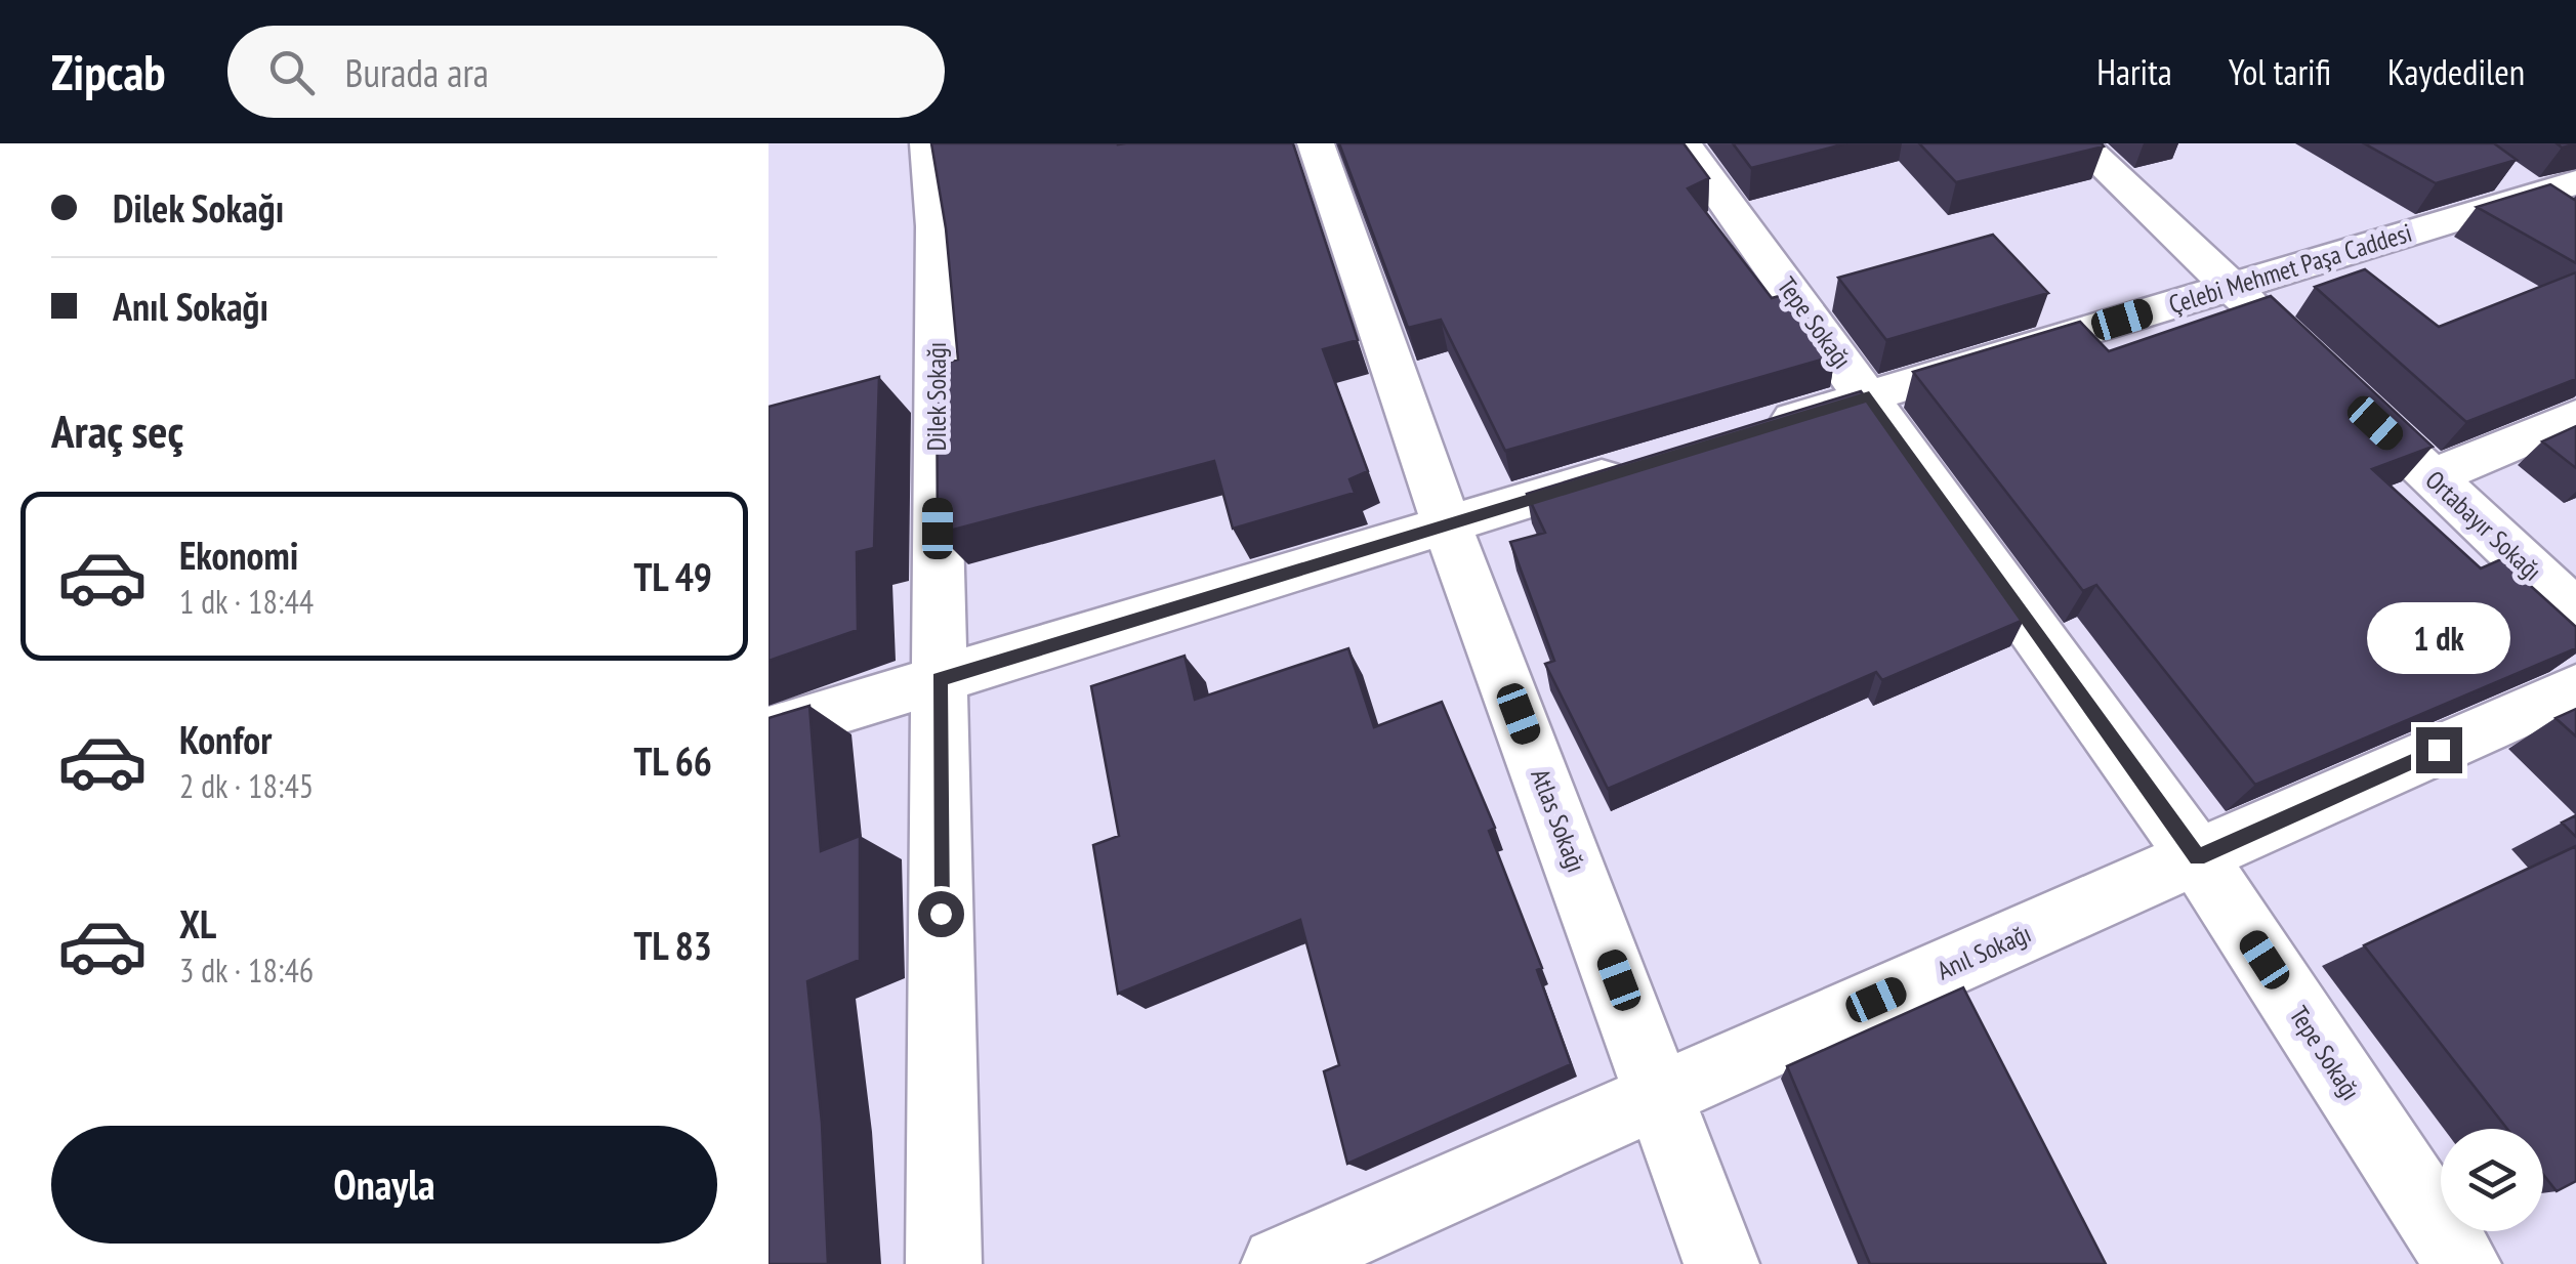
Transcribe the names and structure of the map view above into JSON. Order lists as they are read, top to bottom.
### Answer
{
  "streets": {
    "street": [
      "Çelebi Mehmet Paşa Caddesi",
      "Tepe Sokağı",
      "Dilek Sokağı",
      "Ortabayır Sokağı",
      "Atlas Sokağı",
      "Anıl Sokağı"
    ]
  },
  "crossings": [
    ["Çelebi Mehmet Paşa Caddesi", "Tepe Sokağı"],
    ["Tepe Sokağı", "Anıl Sokağı"],
    ["Atlas Sokağı", "Anıl Sokağı"]
  ],
  "page": {
    "header": "Zipcab",
    "search": "Burada ara",
    "nav": ["Harita", "Yol tarifi", "Kaydedilen"],
    "banner": ["Dilek Sokağı", "Anıl Sokağı"],
    "heading": "Araç seç",
    "list": [
      {
        "name": "Ekonomi",
        "note": "1 dk · 18:44",
        "value": "TL 49"
      },
      {
        "name": "Konfor",
        "note": "2 dk · 18:45",
        "value": "TL 66"
      },
      {
        "name": "XL",
        "note": "3 dk · 18:46",
        "value": "TL 83"
      }
    ],
    "bubble": "1 dk",
    "buttons": "Onayla"
  }
}
